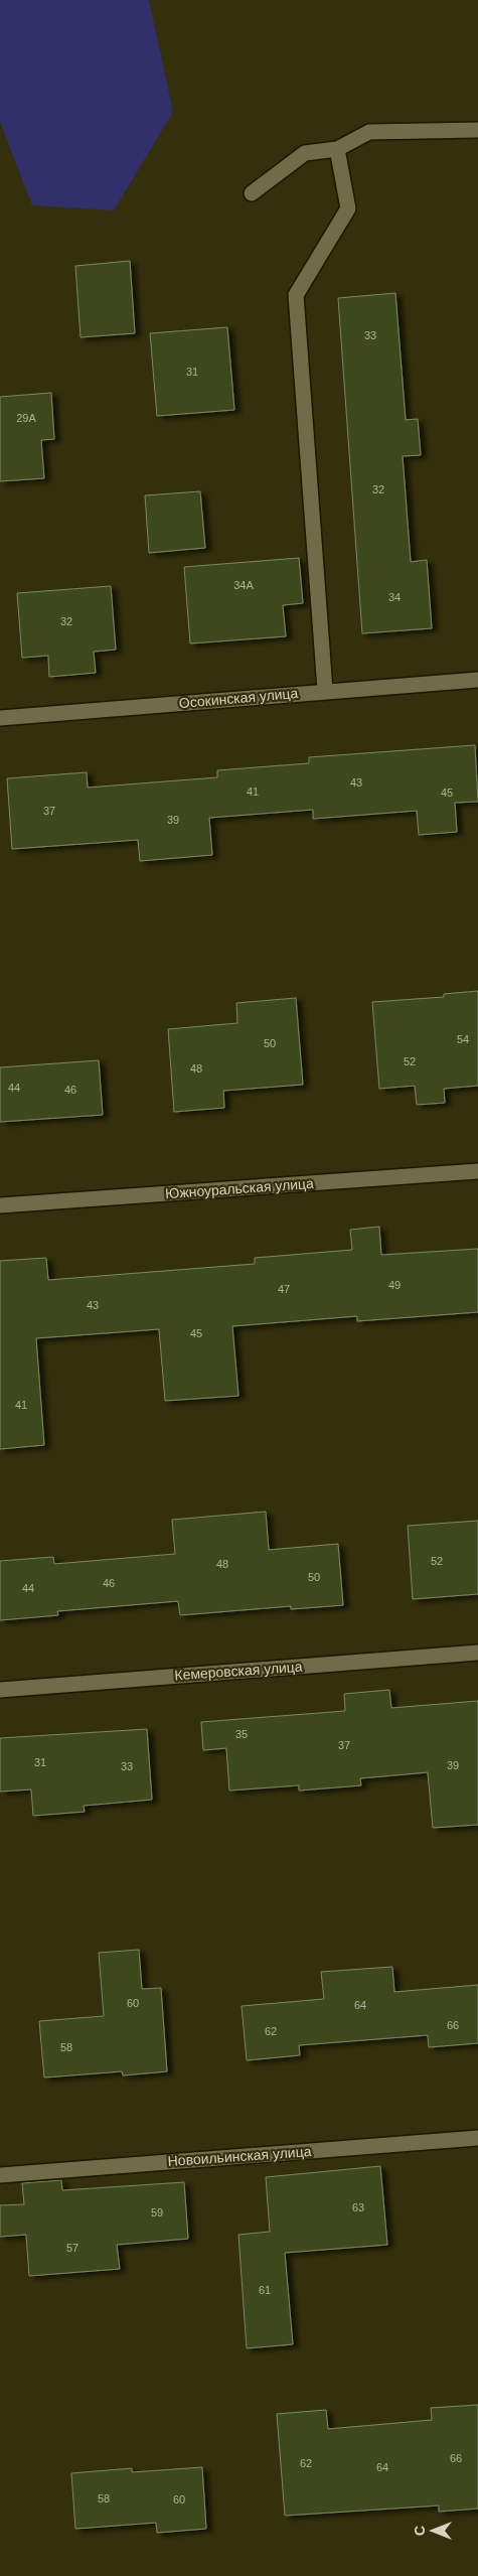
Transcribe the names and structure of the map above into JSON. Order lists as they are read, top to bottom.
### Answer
{
  "streets": {
    "street": [
      "Осокинская улица",
      "Южноуральская улица",
      "Кемеровская улица",
      "Новоильинская улица"
    ]
  },
  "house_numbers": [
    "33",
    "31",
    "29А",
    "32",
    "34А",
    "34",
    "32",
    "43",
    "41",
    "45",
    "37",
    "39",
    "54",
    "50",
    "52",
    "48",
    "44",
    "46",
    "49",
    "47",
    "43",
    "45",
    "41",
    "52",
    "48",
    "50",
    "46",
    "44",
    "35",
    "37",
    "31",
    "39",
    "33",
    "60",
    "64",
    "66",
    "62",
    "58",
    "63",
    "59",
    "57",
    "61",
    "66",
    "62",
    "64",
    "58",
    "60"
  ],
  "north": "left"
}
